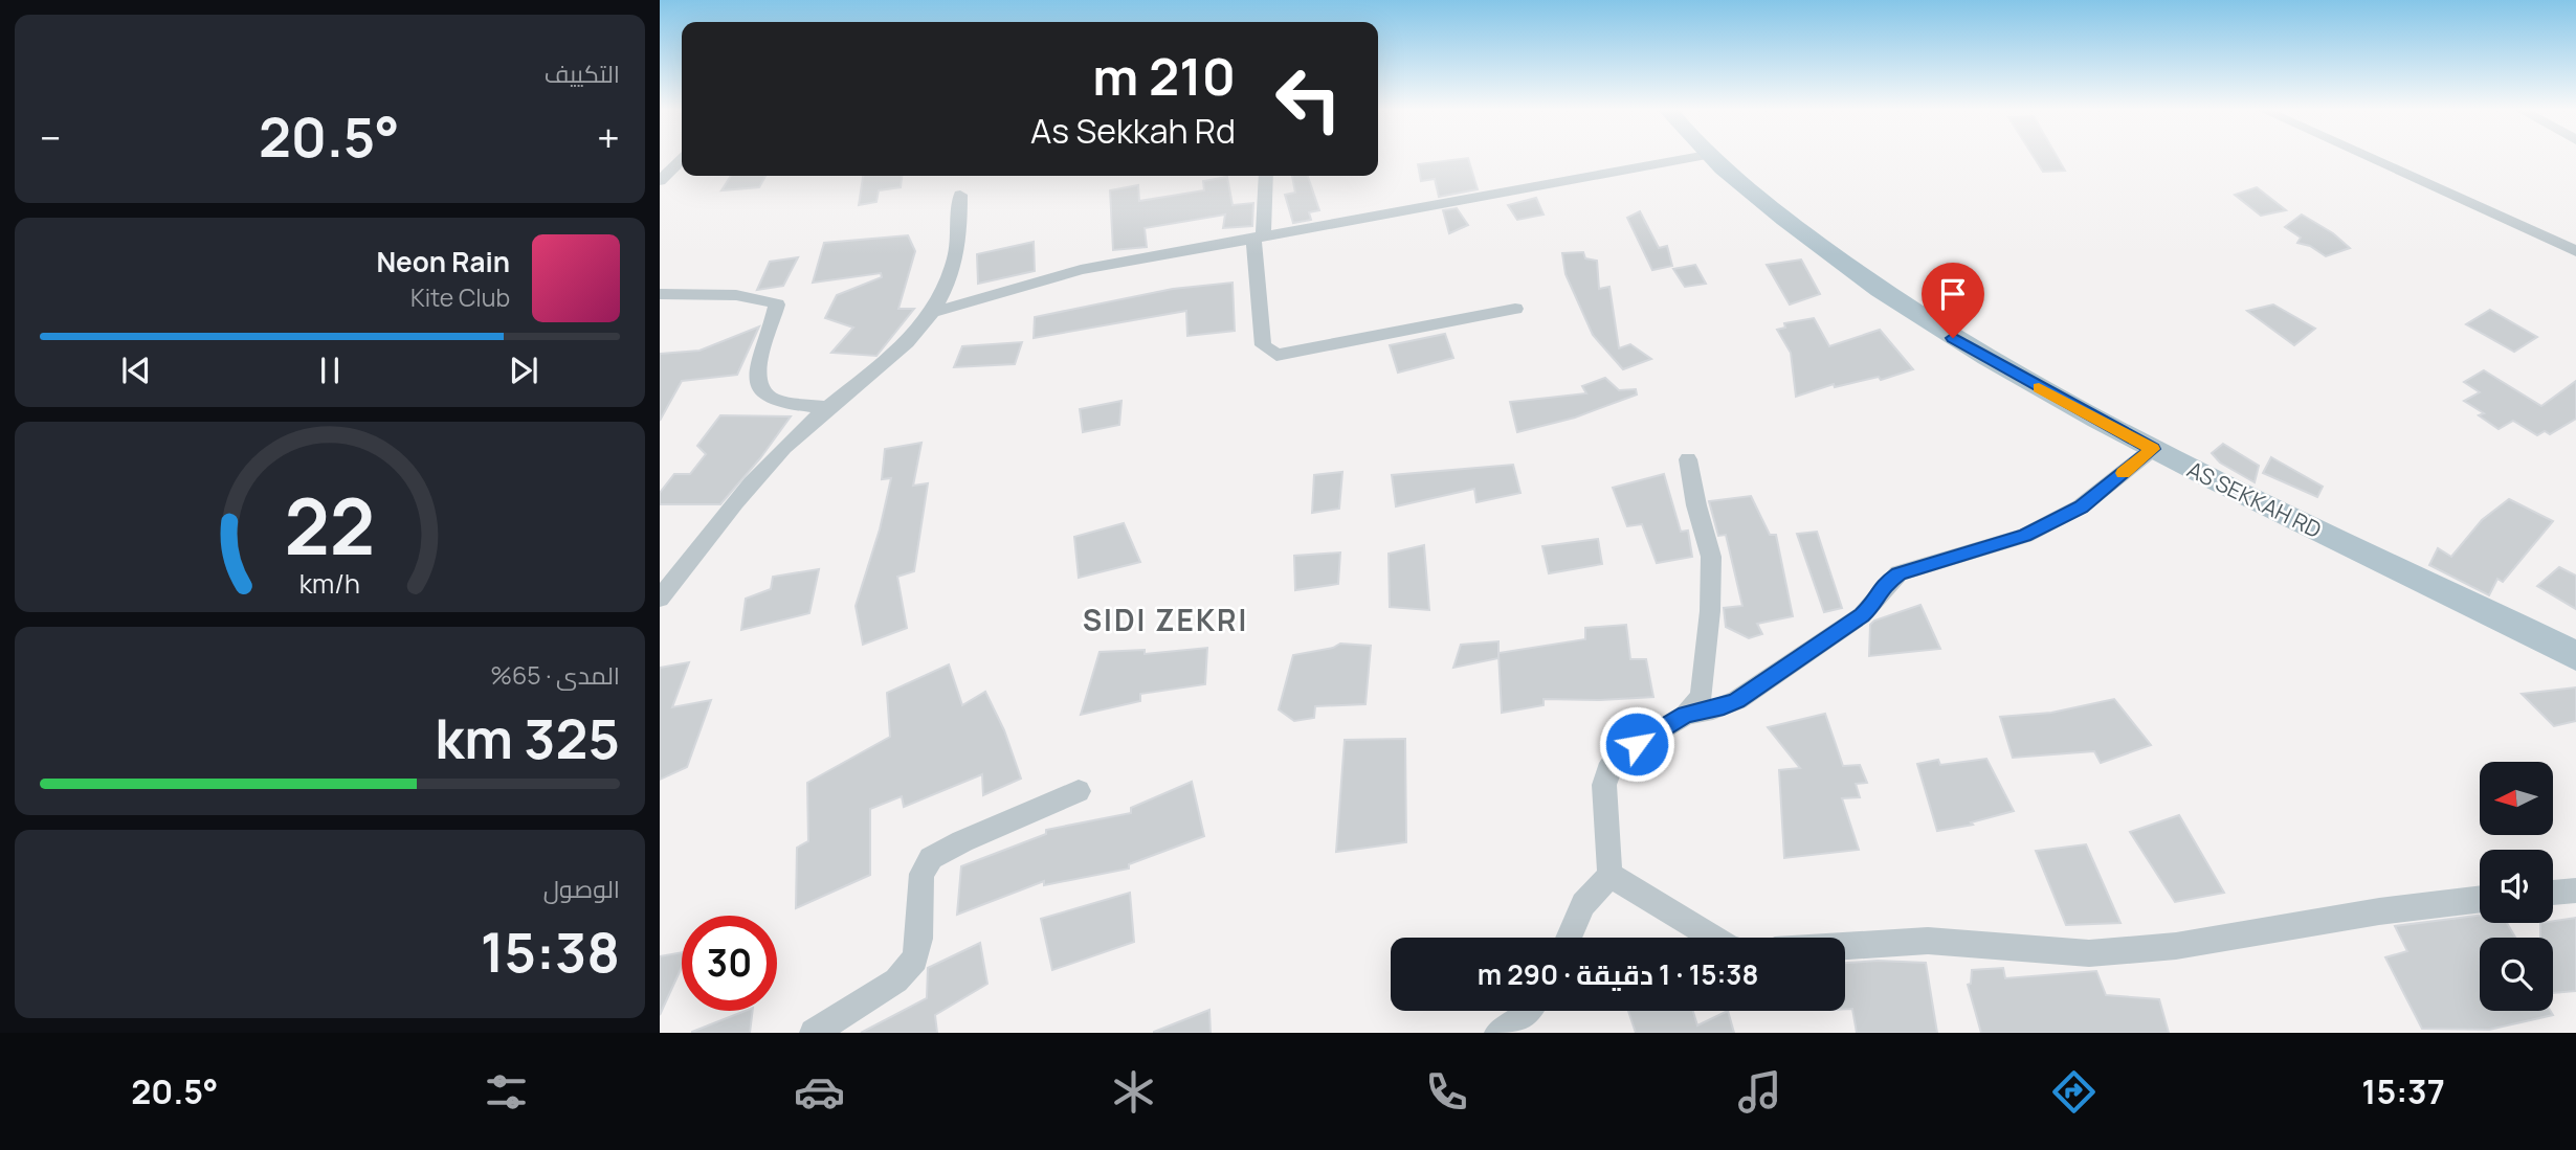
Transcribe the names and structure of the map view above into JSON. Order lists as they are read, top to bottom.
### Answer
{
  "streets": {
    "main road": ["AS SEKKAH RD"]
  },
  "districts": ["SIDI ZEKRI"],
  "north": "left",
  "page": {
    "tile": [
      "التكييف",
      ["المدى · 65%", "325 km"],
      ["الوصول", "15:38"]
    ],
    "turn": ["210 m", "As Sekkah Rd"],
    "heat": ["−", "20.5°", "+"],
    "song": ["Neon Rain", "Kite Club"],
    "limit": "30",
    "trip": "15:38 · 1 دقيقة · 290 m",
    "tabs": ["15:37", "20.5°"],
    "gauge": ["22", "km/h"]
  }
}
